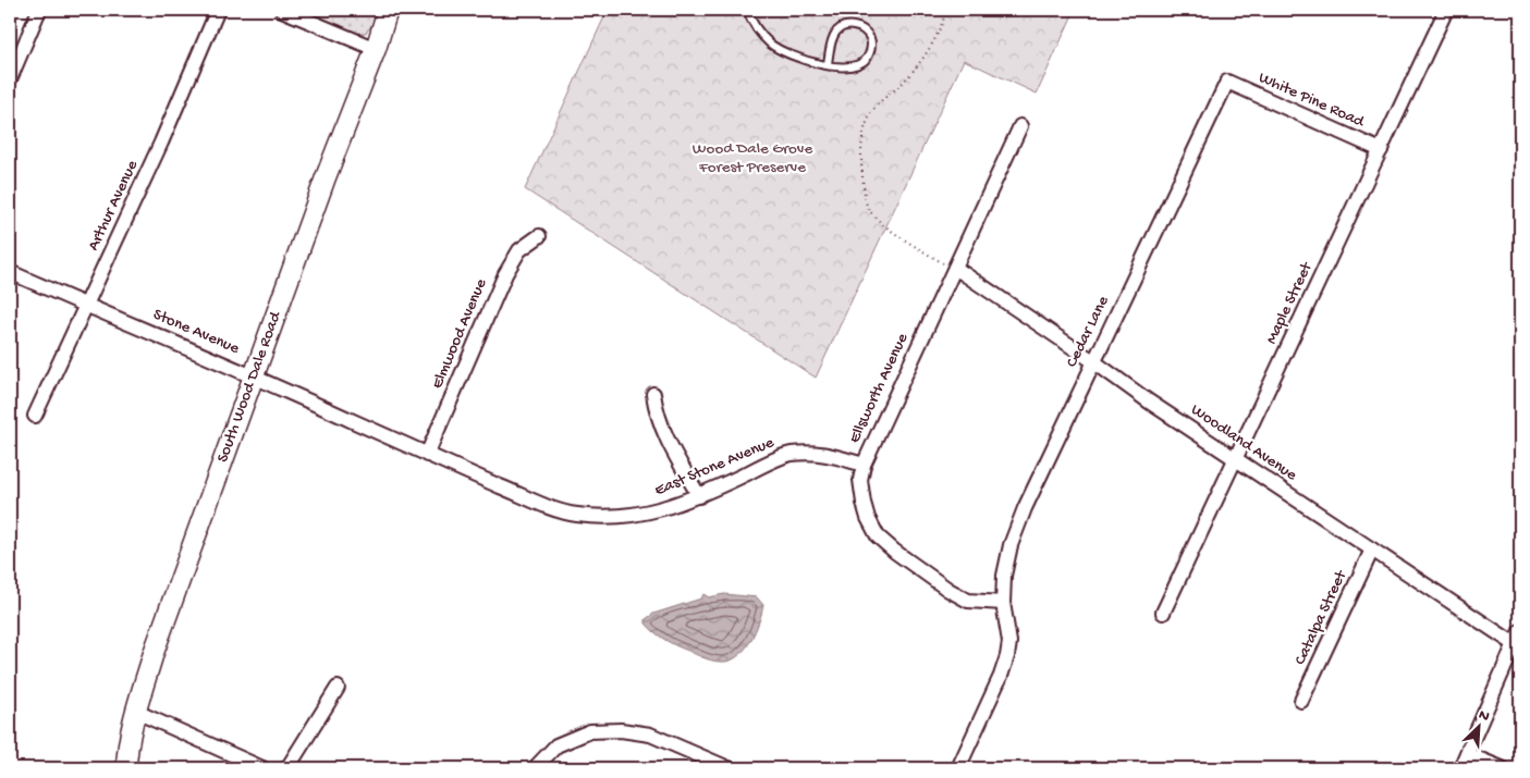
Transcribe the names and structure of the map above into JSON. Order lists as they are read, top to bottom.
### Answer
{
  "streets": {
    "main road": ["South Wood Dale Road"],
    "street": [
      "White Pine Road",
      "Arthur Avenue",
      "Maple Street",
      "Stone Avenue",
      "Cedar Lane",
      "Elmwood Avenue",
      "Ellsworth Avenue",
      "Woodland Avenue",
      "East Stone Avenue",
      "Catalpa Street"
    ]
  },
  "crossings": [
    ["White Pine Road", "Maple Street"],
    ["White Pine Road", "Cedar Lane"],
    ["Arthur Avenue", "Stone Avenue"],
    ["Maple Street", "Woodland Avenue"],
    ["Stone Avenue", "Elmwood Avenue"],
    ["Stone Avenue", "South Wood Dale Road"],
    ["Stone Avenue", "East Stone Avenue"],
    ["Cedar Lane", "Ellsworth Avenue"],
    ["Cedar Lane", "Woodland Avenue"],
    ["Elmwood Avenue", "East Stone Avenue"],
    ["Ellsworth Avenue", "Woodland Avenue"],
    ["Ellsworth Avenue", "East Stone Avenue"],
    ["Woodland Avenue", "Catalpa Street"]
  ],
  "parks": ["Wood Dale Grove Forest Preserve"],
  "north": "top right"
}
